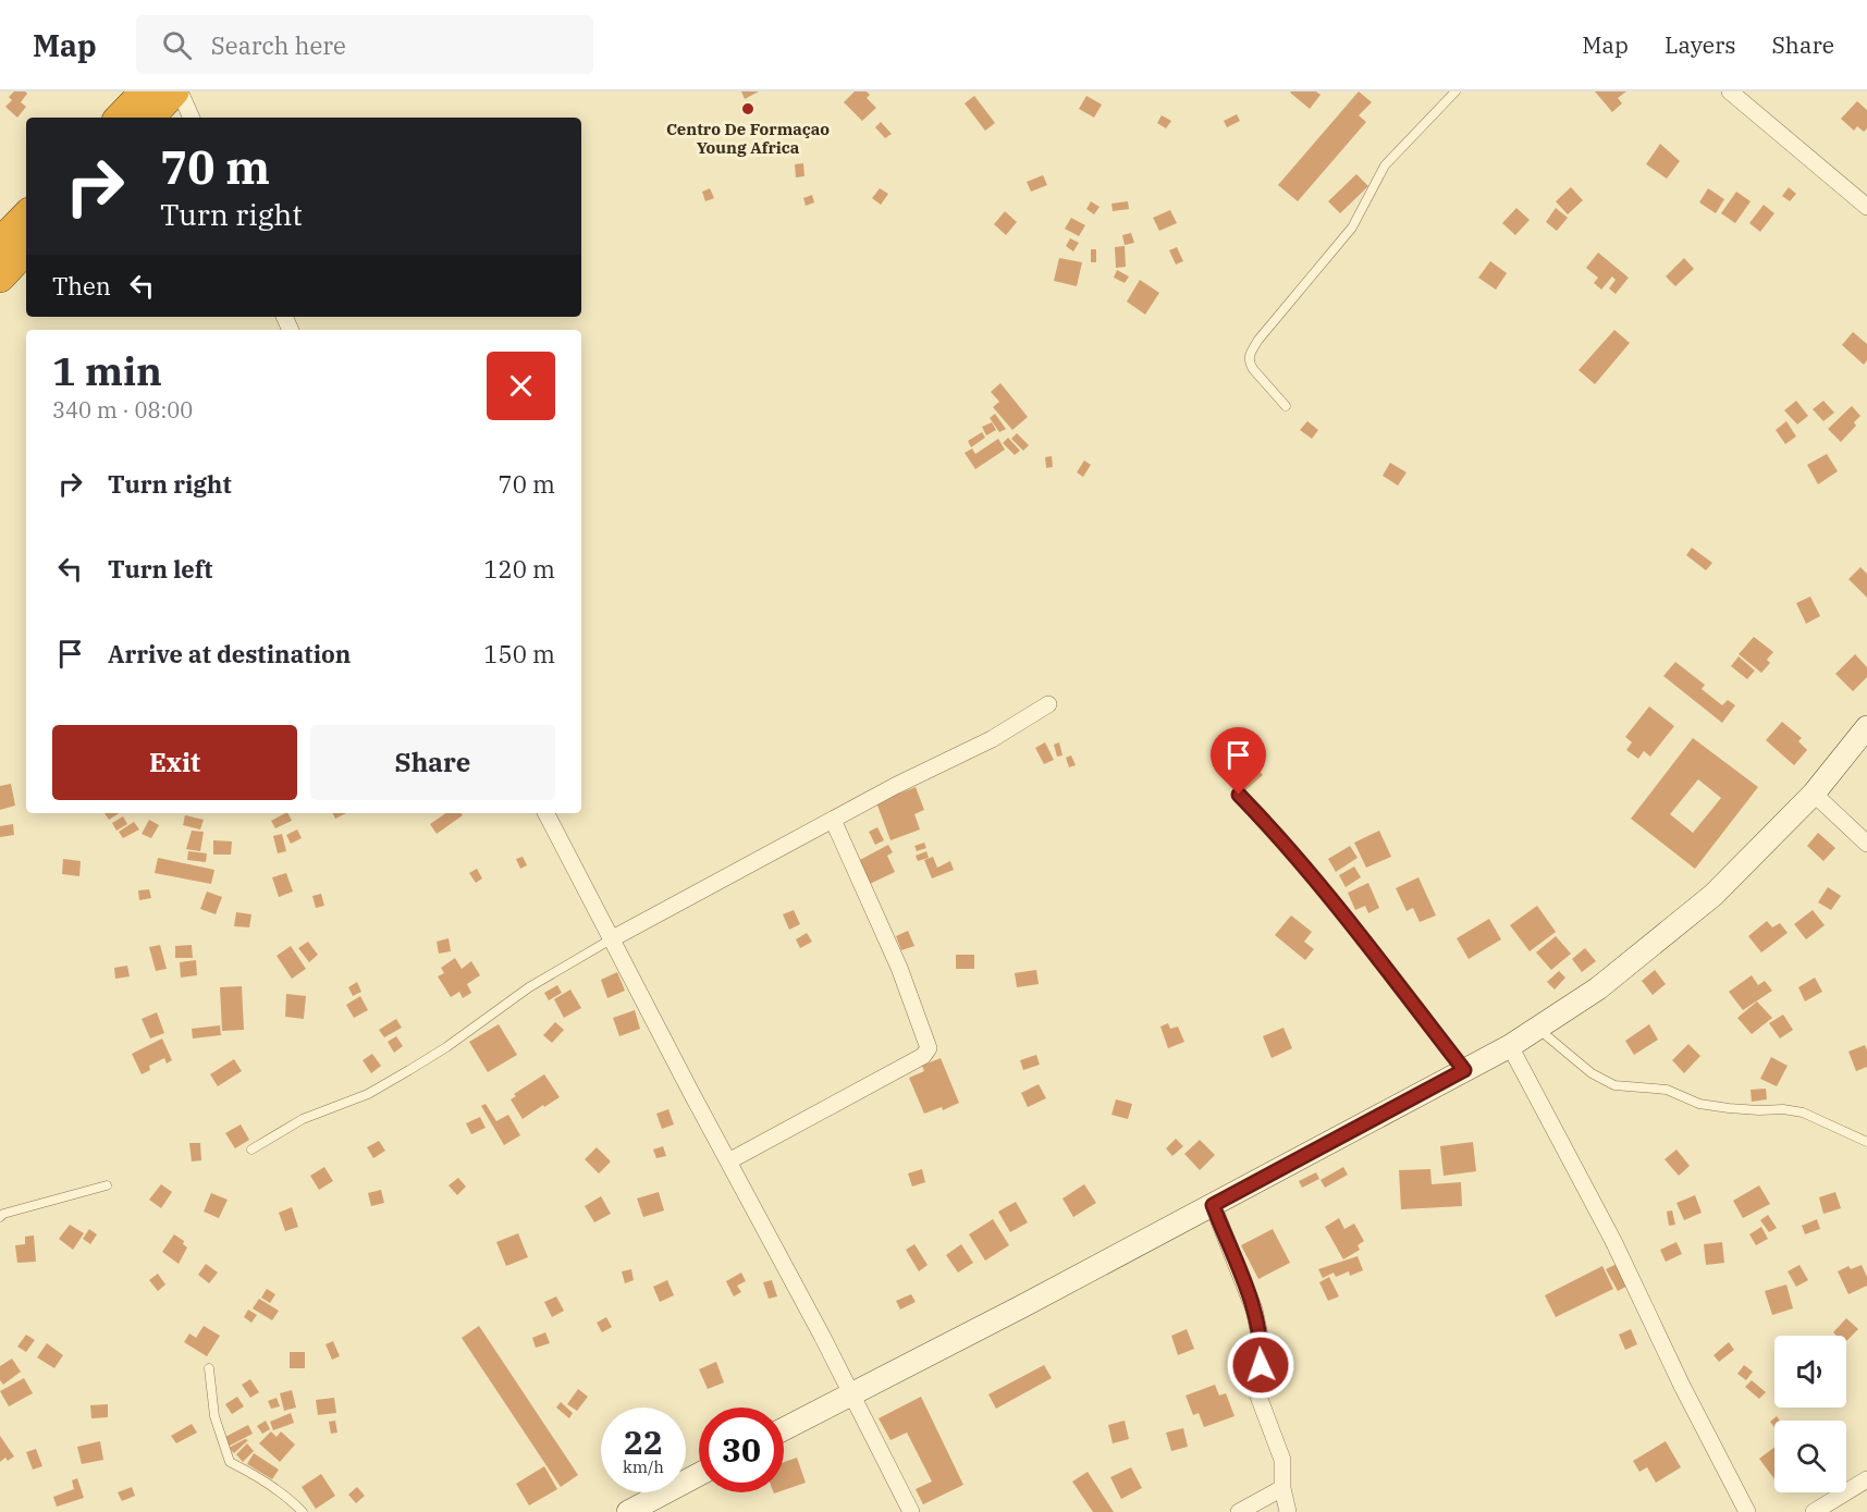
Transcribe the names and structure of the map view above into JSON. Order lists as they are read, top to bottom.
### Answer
{
  "places": ["Centro De Formaçao Young Africa"],
  "page": {
    "header": "Map",
    "search": "Search here",
    "nav": ["Map", "Layers", "Share"],
    "turn": ["70 m", "Turn right"],
    "then": "Then",
    "heading": ["1 min", "340 m · 08:00"],
    "list": [
      {
        "name": "Turn right",
        "value": "70 m"
      },
      {
        "name": "Turn left",
        "value": "120 m"
      },
      {
        "name": "Arrive at destination",
        "value": "150 m"
      }
    ],
    "buttons": ["Exit", "Share"],
    "speed": "22 km/h",
    "limit": "30"
  }
}
